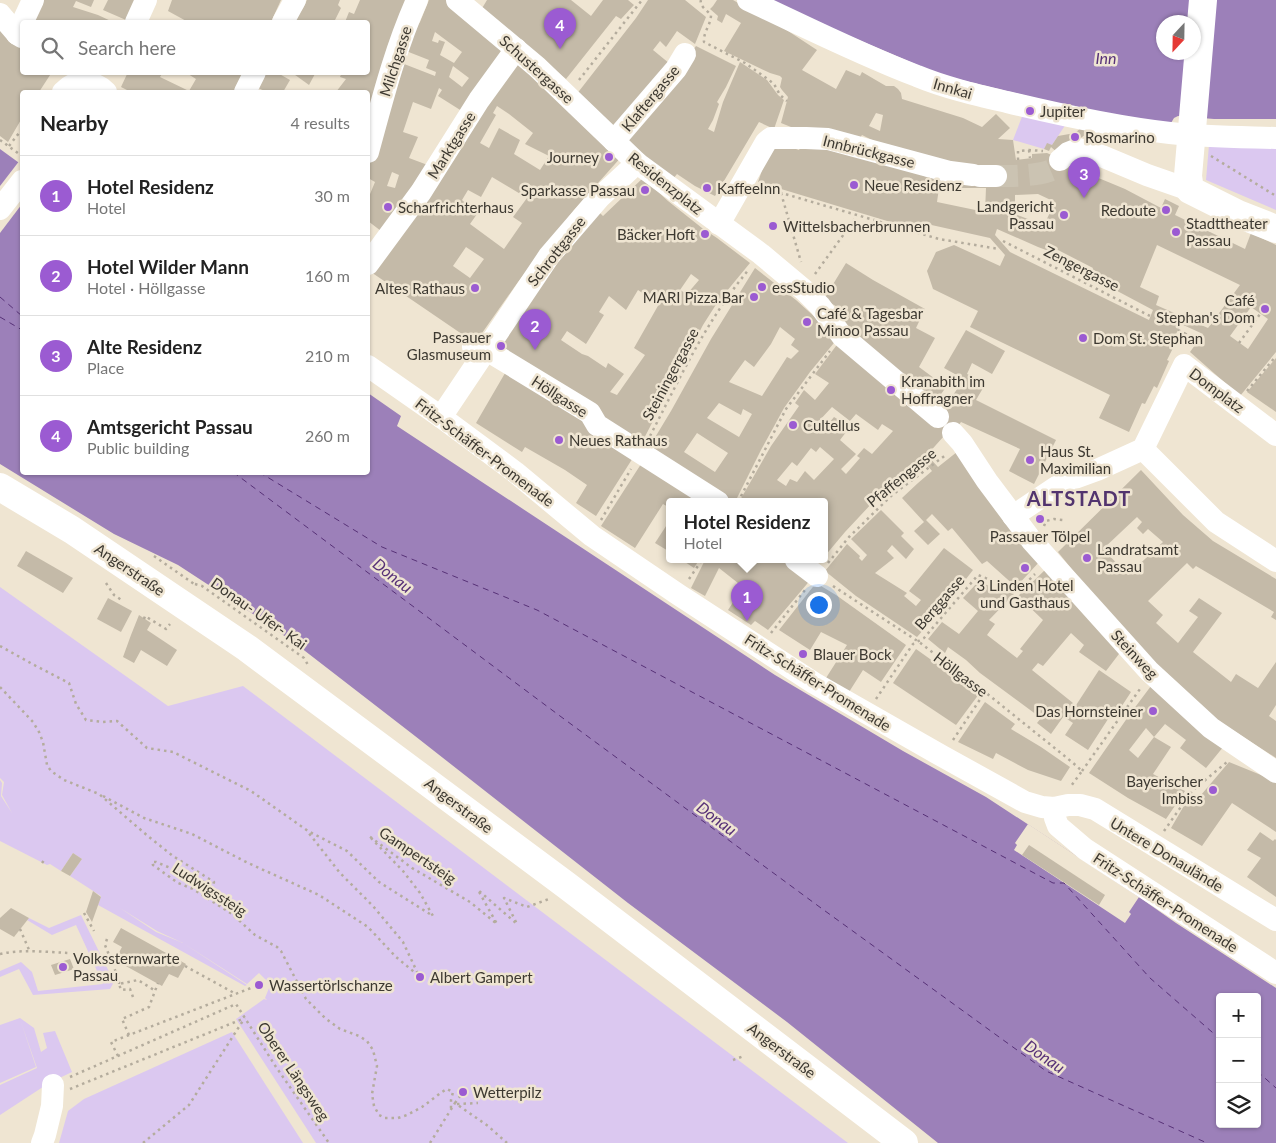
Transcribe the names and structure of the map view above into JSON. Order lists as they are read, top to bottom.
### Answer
{
  "streets": {
    "main road": ["Angerstraße"],
    "street": [
      "Milchgasse",
      "Schustergasse",
      "Innkai",
      "Klaftergasse",
      "Marktgasse",
      "Innbrückgasse",
      "Residenzplatz",
      "Schrottgasse",
      "Domplatz",
      "Höllgasse",
      "Fritz-Schäffer-Promenade",
      "Steinweg",
      "Untere Donaulände"
    ],
    "path": [
      "Zengergasse",
      "Steiningergasse",
      "Pfaffengasse",
      "Berggasse",
      "Donau- Ufer- Kai",
      "Gampertsteig",
      "Ludwigssteig",
      "Oberer Längsweg"
    ]
  },
  "crossings": [
    ["Schustergasse", "Klaftergasse"],
    ["Schustergasse", "Marktgasse"],
    ["Schustergasse", "Residenzplatz"],
    ["Klaftergasse", "Residenzplatz"],
    ["Innbrückgasse", "Residenzplatz"],
    ["Residenzplatz", "Schrottgasse"],
    ["Residenzplatz", "Steiningergasse"],
    ["Schrottgasse", "Höllgasse"],
    ["Schrottgasse", "Fritz-Schäffer-Promenade"],
    ["Steiningergasse", "Höllgasse"],
    ["Steiningergasse", "Fritz-Schäffer-Promenade"],
    ["Höllgasse", "Pfaffengasse"],
    ["Höllgasse", "Berggasse"],
    ["Fritz-Schäffer-Promenade", "Pfaffengasse"],
    ["Fritz-Schäffer-Promenade", "Berggasse"],
    ["Fritz-Schäffer-Promenade", "Untere Donaulände"],
    ["Pfaffengasse", "Steinweg"],
    ["Angerstraße", "Gampertsteig"],
    ["Berggasse", "Steinweg"],
    ["Gampertsteig", "Ludwigssteig"]
  ],
  "districts": ["ALTSTADT"],
  "water": ["Inn", "Donau"],
  "places": [
    "Jupiter",
    "Rosmarino",
    "Journey",
    "Neue Residenz",
    "KaffeeInn",
    "Sparkasse Passau",
    "Scharfrichterhaus",
    "Redoute",
    "Landgericht Passau",
    "Wittelsbacherbrunnen",
    "Stadttheater Passau",
    "Bäcker Hoft",
    "essStudio",
    "Altes Rathaus",
    "MARI Pizza.Bar",
    "Café Stephan's Dom",
    "Café & Tagesbar Minoo Passau",
    "Dom St. Stephan",
    "Passauer Glasmuseum",
    "Kranabith im Hoffragner",
    "Cultellus",
    "Neues Rathaus",
    "Haus St. Maximilian",
    "Passauer Tölpel",
    "Landratsamt Passau",
    "3 Linden Hotel und Gasthaus",
    "Blauer Bock",
    "Das Hornsteiner",
    "Bayerischer Imbiss",
    "Volkssternwarte Passau",
    "Albert Gampert",
    "Wassertörlschanze",
    "Wetterpilz"
  ],
  "north": "bottom",
  "page": {
    "pins": [
      "4",
      "3",
      "2",
      "1"
    ],
    "search": "Search here",
    "heading": ["Nearby", "4 results"],
    "list": [
      {
        "mark": "1",
        "name": "Hotel Residenz",
        "note": "Hotel",
        "value": "30 m"
      },
      {
        "mark": "2",
        "name": "Hotel Wilder Mann",
        "note": "Hotel · Höllgasse",
        "value": "160 m"
      },
      {
        "mark": "3",
        "name": "Alte Residenz",
        "note": "Place",
        "value": "210 m"
      },
      {
        "mark": "4",
        "name": "Amtsgericht Passau",
        "note": "Public building",
        "value": "260 m"
      }
    ],
    "popup": ["Hotel Residenz", "Hotel"],
    "map_buttons": ["+", "−"]
  }
}
